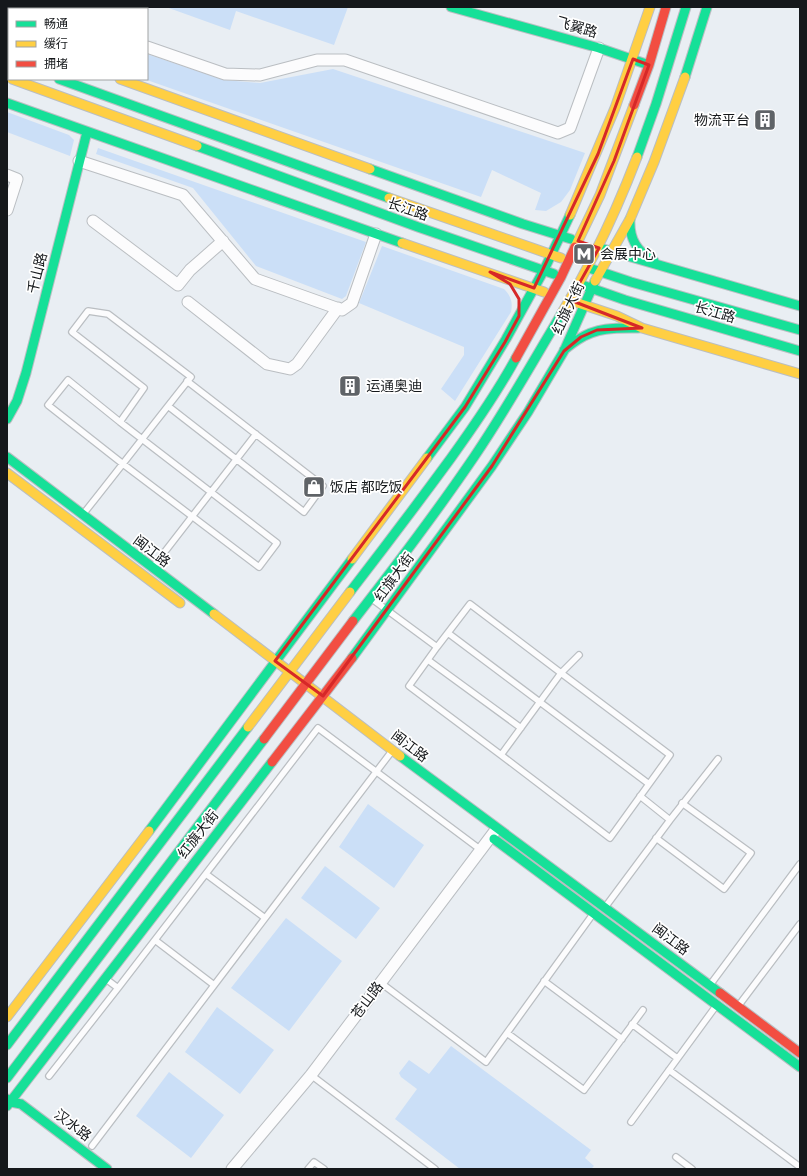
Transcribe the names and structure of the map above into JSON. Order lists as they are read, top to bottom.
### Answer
{
  "streets": {
    "main road": [
      "飞翼路",
      "长江路",
      "千山路",
      "红旗大街",
      "闽江路",
      "汉水路"
    ],
    "street": ["苍山路"]
  },
  "crossings": [
    ["飞翼路", "红旗大街"],
    ["长江路", "红旗大街"],
    ["红旗大街", "闽江路"],
    ["红旗大街", "汉水路"],
    ["闽江路", "苍山路"]
  ],
  "places": {
    "building": ["物流平台", "运通奥迪"],
    "metro station": ["会展中心"],
    "shop": ["饭店 都吃饭"]
  },
  "legend": ["畅通", "缓行", "拥堵"]
}
